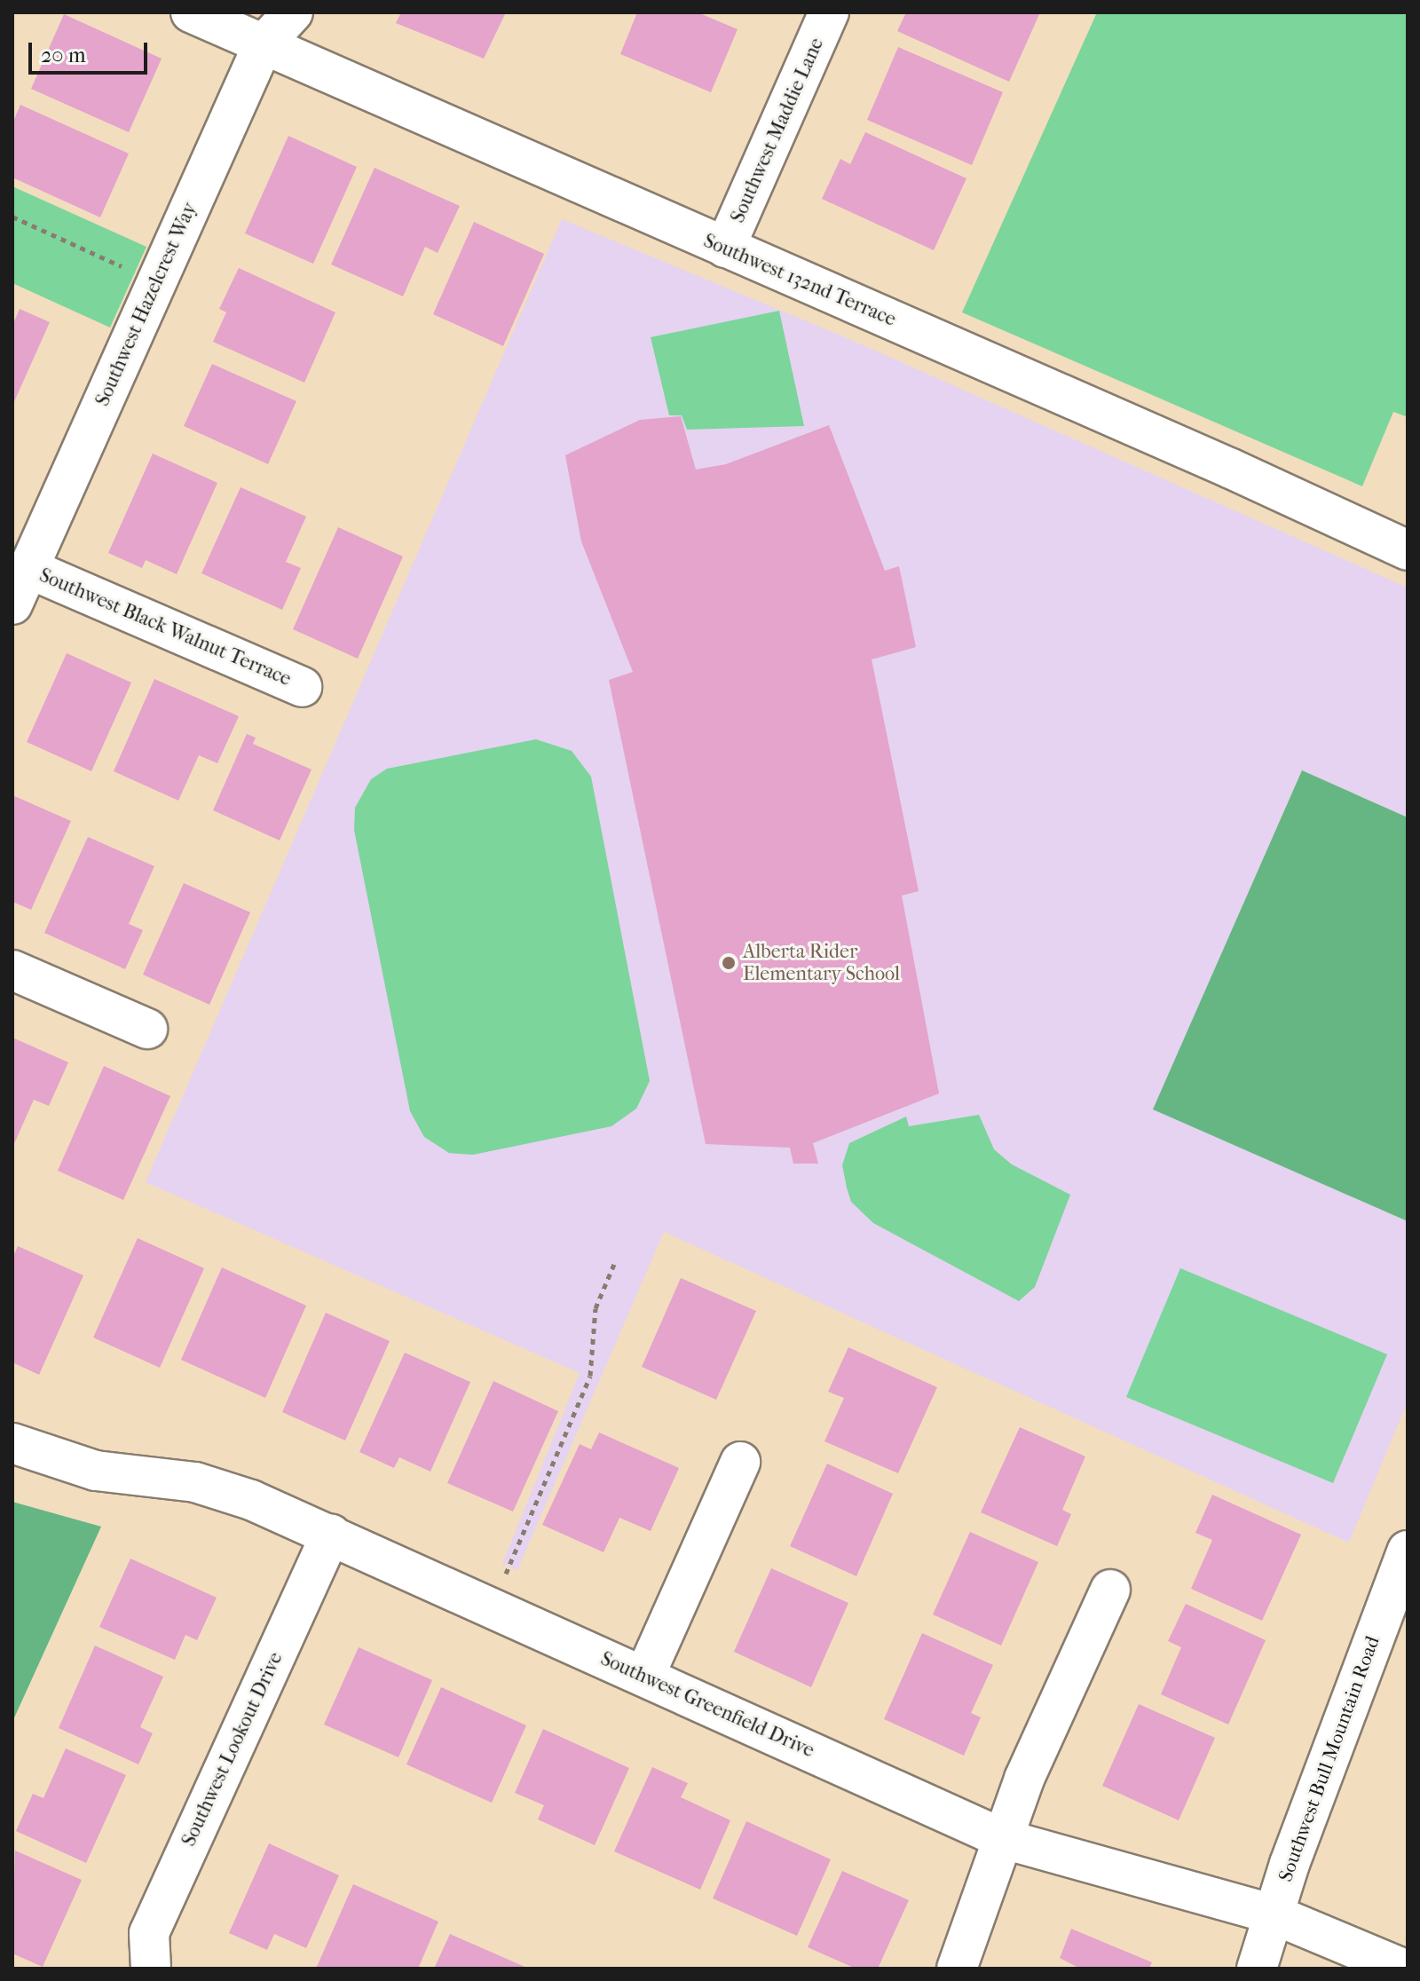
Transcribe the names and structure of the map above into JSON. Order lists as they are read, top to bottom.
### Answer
{
  "streets": {
    "street": [
      "Southwest Maddie Lane",
      "Southwest 132nd Terrace",
      "Southwest Hazelcrest Way",
      "Southwest Black Walnut Terrace",
      "Southwest Greenfield Drive",
      "Southwest Lookout Drive",
      "Southwest Bull Mountain Road"
    ]
  },
  "crossings": [
    ["Southwest Maddie Lane", "Southwest 132nd Terrace"],
    ["Southwest 132nd Terrace", "Southwest Hazelcrest Way"],
    ["Southwest Hazelcrest Way", "Southwest Black Walnut Terrace"],
    ["Southwest Greenfield Drive", "Southwest Lookout Drive"],
    ["Southwest Greenfield Drive", "Southwest Bull Mountain Road"]
  ],
  "places": ["Alberta Rider Elementary School"],
  "scale_bar": "20 m"
}
